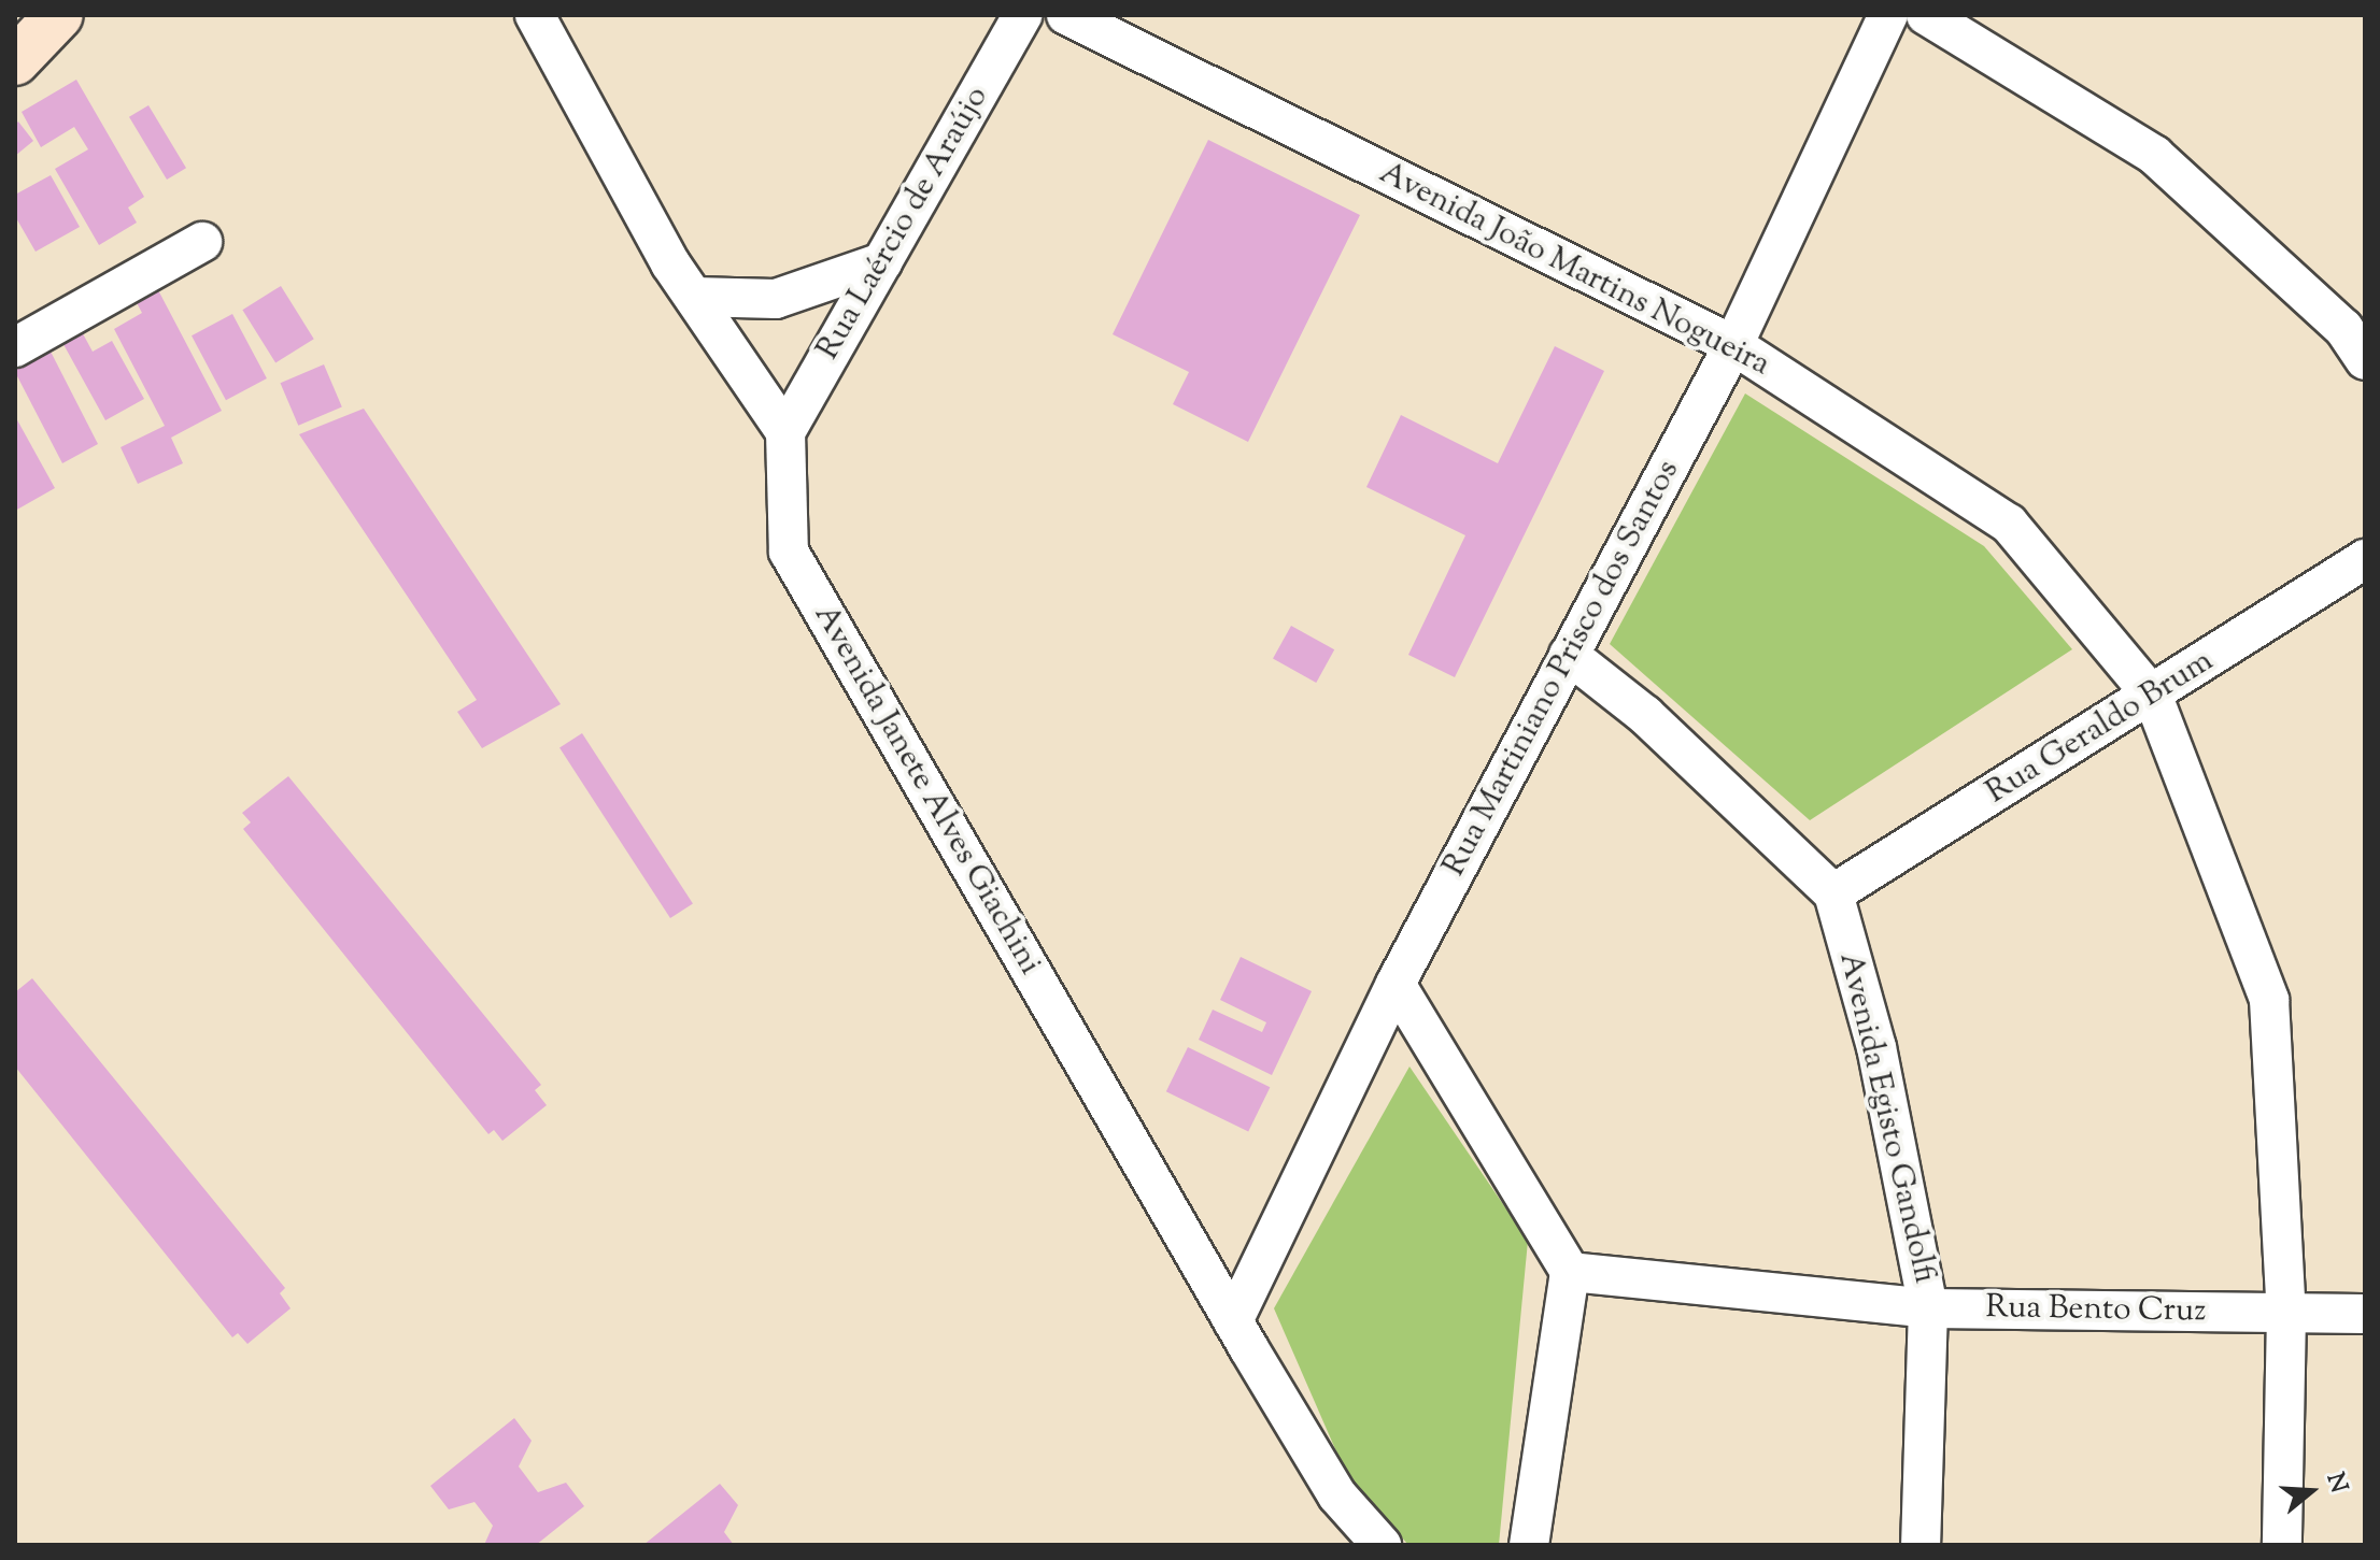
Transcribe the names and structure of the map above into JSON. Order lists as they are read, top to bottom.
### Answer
{
  "streets": {
    "street": [
      "Rua Laércio de Araújo",
      "Avenida João Martins Nogueira",
      "Rua Martiniano Prisco dos Santos",
      "Rua Geraldo Brum",
      "Avenida Janete Alves Giachini",
      "Avenida Egisto Gandolfi",
      "Rua Bento Cruz"
    ]
  },
  "crossings": [
    ["Rua Laércio de Araújo", "Avenida Janete Alves Giachini"],
    ["Avenida João Martins Nogueira", "Rua Martiniano Prisco dos Santos"],
    ["Avenida João Martins Nogueira", "Rua Geraldo Brum"],
    ["Avenida João Martins Nogueira", "Rua Bento Cruz"],
    ["Rua Martiniano Prisco dos Santos", "Avenida Janete Alves Giachini"],
    ["Rua Geraldo Brum", "Avenida Egisto Gandolfi"],
    ["Avenida Egisto Gandolfi", "Rua Bento Cruz"]
  ],
  "north": "right"
}
